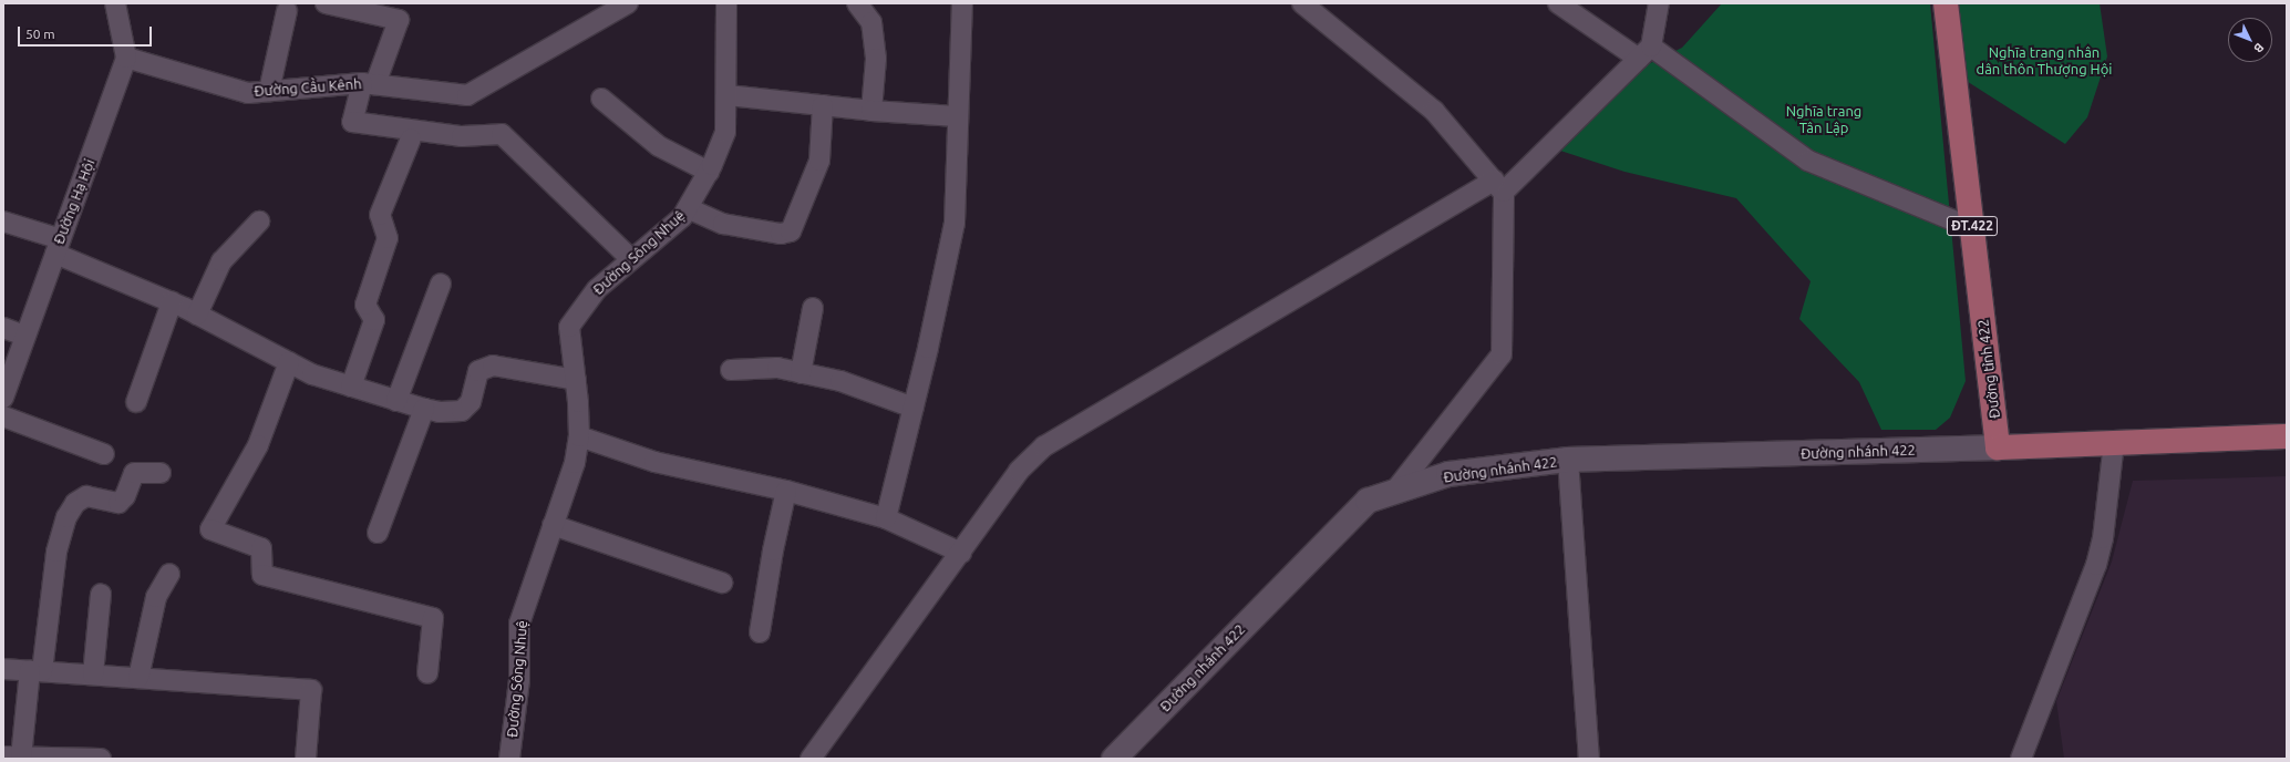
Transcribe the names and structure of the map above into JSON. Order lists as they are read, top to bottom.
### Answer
{
  "streets": {
    "main road": ["ĐT.422", "Đường tỉnh 422"],
    "street": [
      "Đường Cầu Kênh",
      "Đường Hạ Hội",
      "Đường Sông Nhuệ",
      "Đường nhánh 422"
    ]
  },
  "crossings": [
    ["Đường Cầu Kênh", "Đường Hạ Hội"],
    ["Đường tỉnh 422", "Đường nhánh 422"]
  ],
  "parks": ["Nghĩa trang nhân dân thôn Thượng Hội", "Nghĩa trang Tân Lập"],
  "scale_bar": "50 m",
  "north": "bottom right"
}
